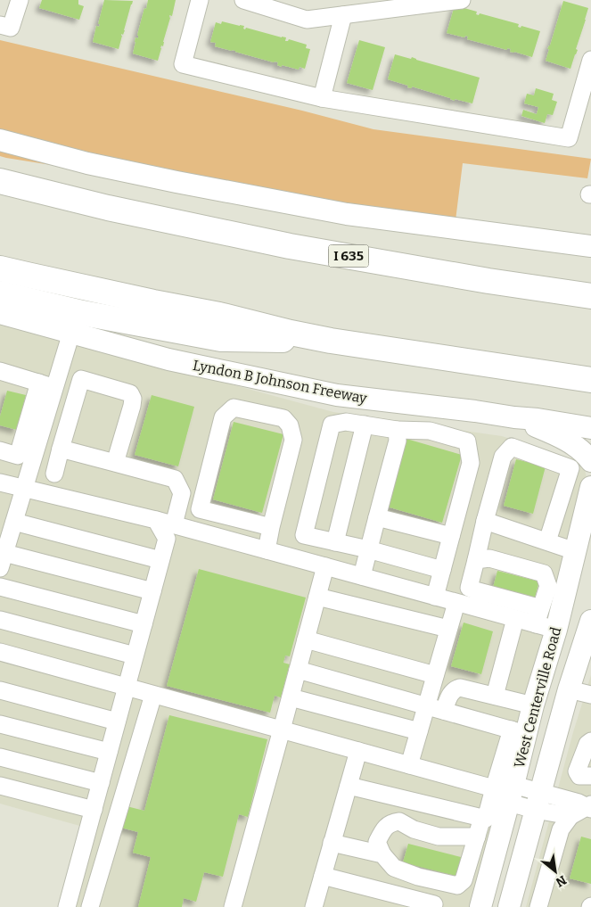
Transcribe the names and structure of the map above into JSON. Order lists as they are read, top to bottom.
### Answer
{
  "streets": {
    "highway": ["I 635"],
    "main road": ["Lyndon B Johnson Freeway", "West Centerville Road"]
  },
  "north": "bottom right"
}
